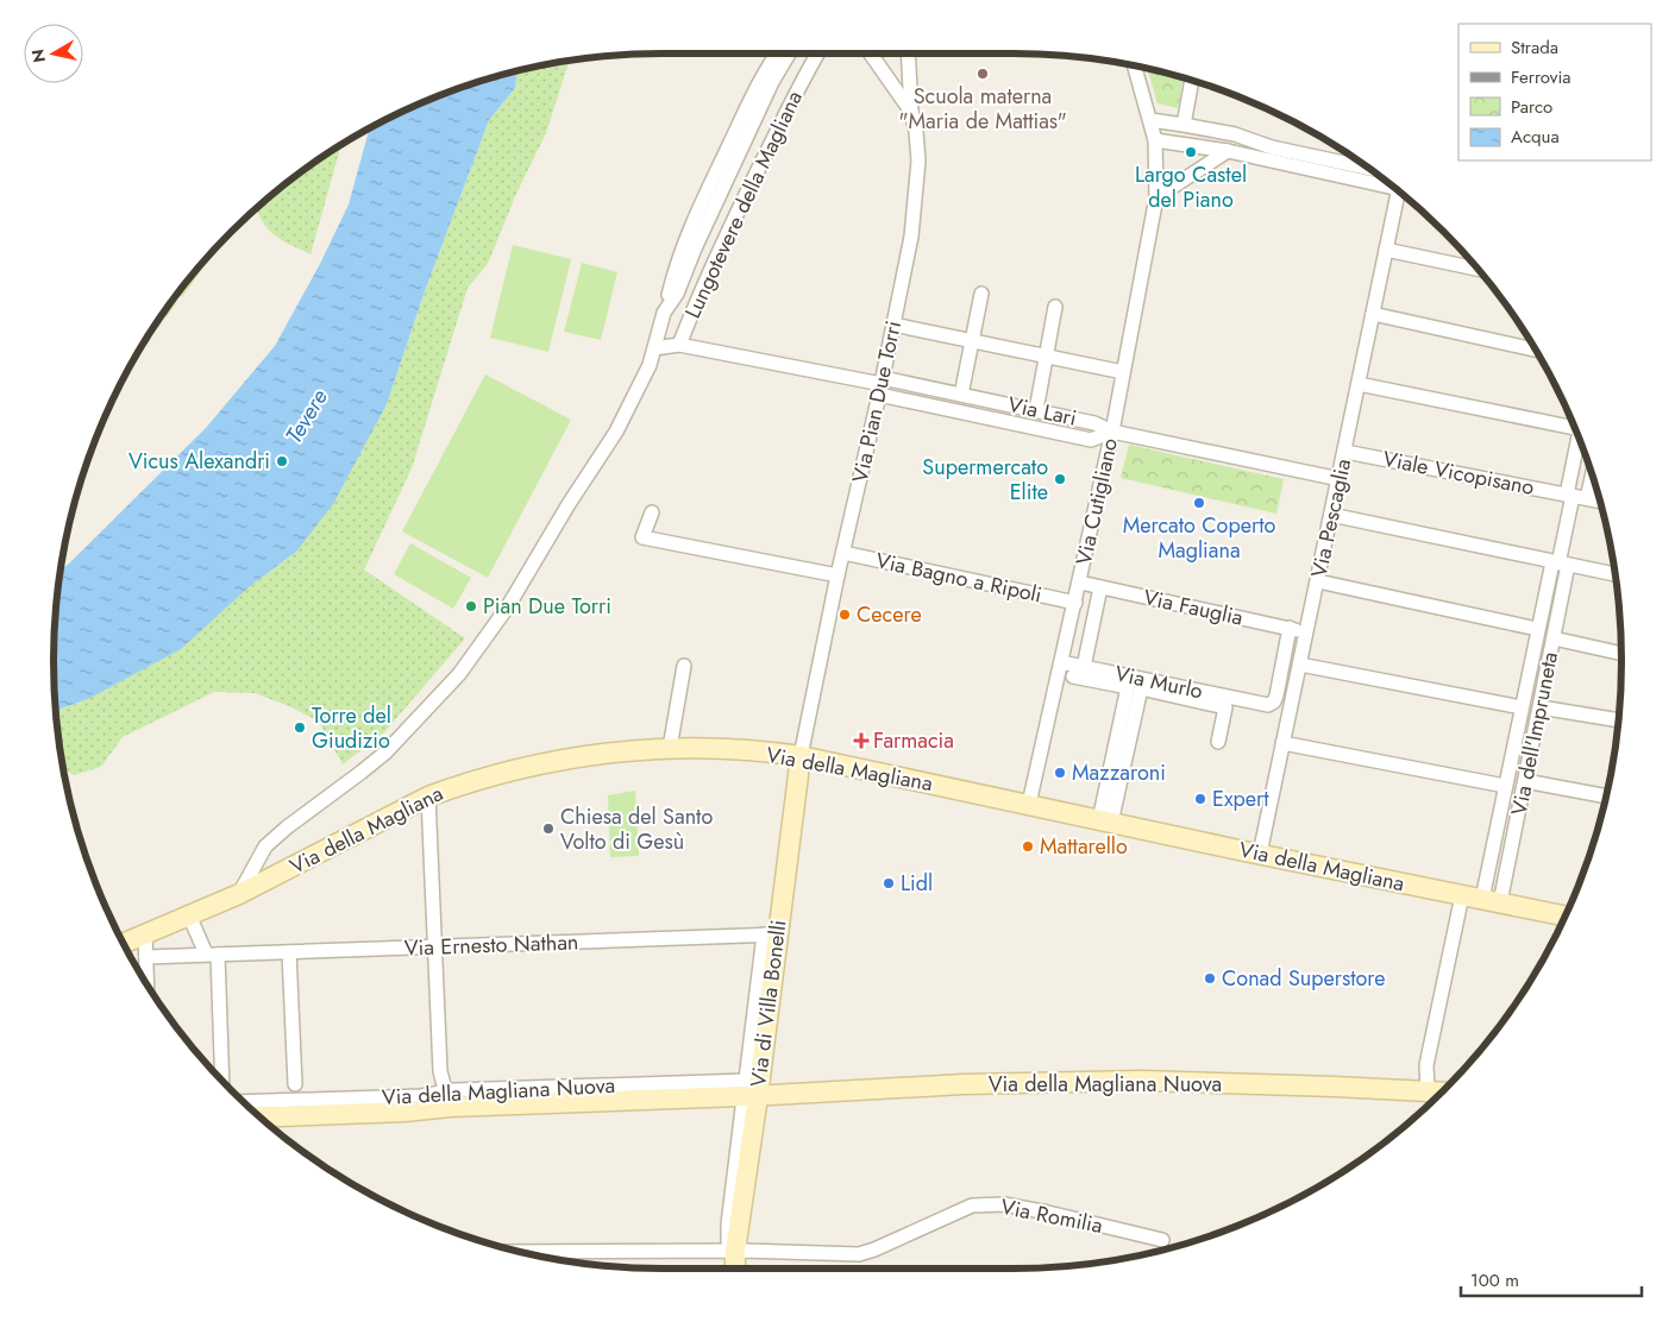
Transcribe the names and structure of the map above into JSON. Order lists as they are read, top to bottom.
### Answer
{
  "streets": {
    "main road": ["Via della Magliana", "Via di Villa Bonelli", "Via della Magliana Nuova"],
    "street": [
      "Lungotevere della Magliana",
      "Via Pian Due Torri",
      "Via Lari",
      "Viale Vicopisano",
      "Via Cutigliano",
      "Via Pescaglia",
      "Via Bagno a Ripoli",
      "Via Fauglia",
      "Via Murlo",
      "Via dell'Impruneta",
      "Via Ernesto Nathan",
      "Via Romilia"
    ]
  },
  "crossings": [
    ["Lungotevere della Magliana", "Via della Magliana"],
    ["Via Pian Due Torri", "Via Lari"],
    ["Via Pian Due Torri", "Via Bagno a Ripoli"],
    ["Via Pian Due Torri", "Via della Magliana"],
    ["Via Pian Due Torri", "Via di Villa Bonelli"],
    ["Via Lari", "Via Cutigliano"],
    ["Via Lari", "Via Pescaglia"],
    ["Viale Vicopisano", "Via Pescaglia"],
    ["Viale Vicopisano", "Via dell'Impruneta"],
    ["Via Cutigliano", "Via Bagno a Ripoli"],
    ["Via Cutigliano", "Via Fauglia"],
    ["Via Cutigliano", "Via Murlo"],
    ["Via Cutigliano", "Via della Magliana"],
    ["Via Pescaglia", "Via Fauglia"],
    ["Via Pescaglia", "Via della Magliana"],
    ["Via Fauglia", "Via Murlo"],
    ["Via dell'Impruneta", "Via della Magliana"],
    ["Via della Magliana", "Via di Villa Bonelli"],
    ["Via Ernesto Nathan", "Via di Villa Bonelli"],
    ["Via di Villa Bonelli", "Via della Magliana Nuova"],
    ["Via di Villa Bonelli", "Via Romilia"]
  ],
  "water": ["Tevere"],
  "places": {
    "other": [
      "Scuola materna \"Maria de Mattias\"",
      "Largo Castel del Piano",
      "Vicus Alexandri",
      "Supermercato Elite",
      "Mercato Coperto Magliana",
      "Pian Due Torri",
      "Cecere",
      "Torre del Giudizio",
      "Mazzaroni",
      "Expert",
      "Chiesa del Santo Volto di Gesù",
      "Mattarello",
      "Lidl",
      "Conad Superstore"
    ],
    "health": ["Farmacia"]
  },
  "legend": [
    "Strada",
    "Ferrovia",
    "Parco",
    "Acqua"
  ],
  "scale_bar": "100 m",
  "north": "left"
}
